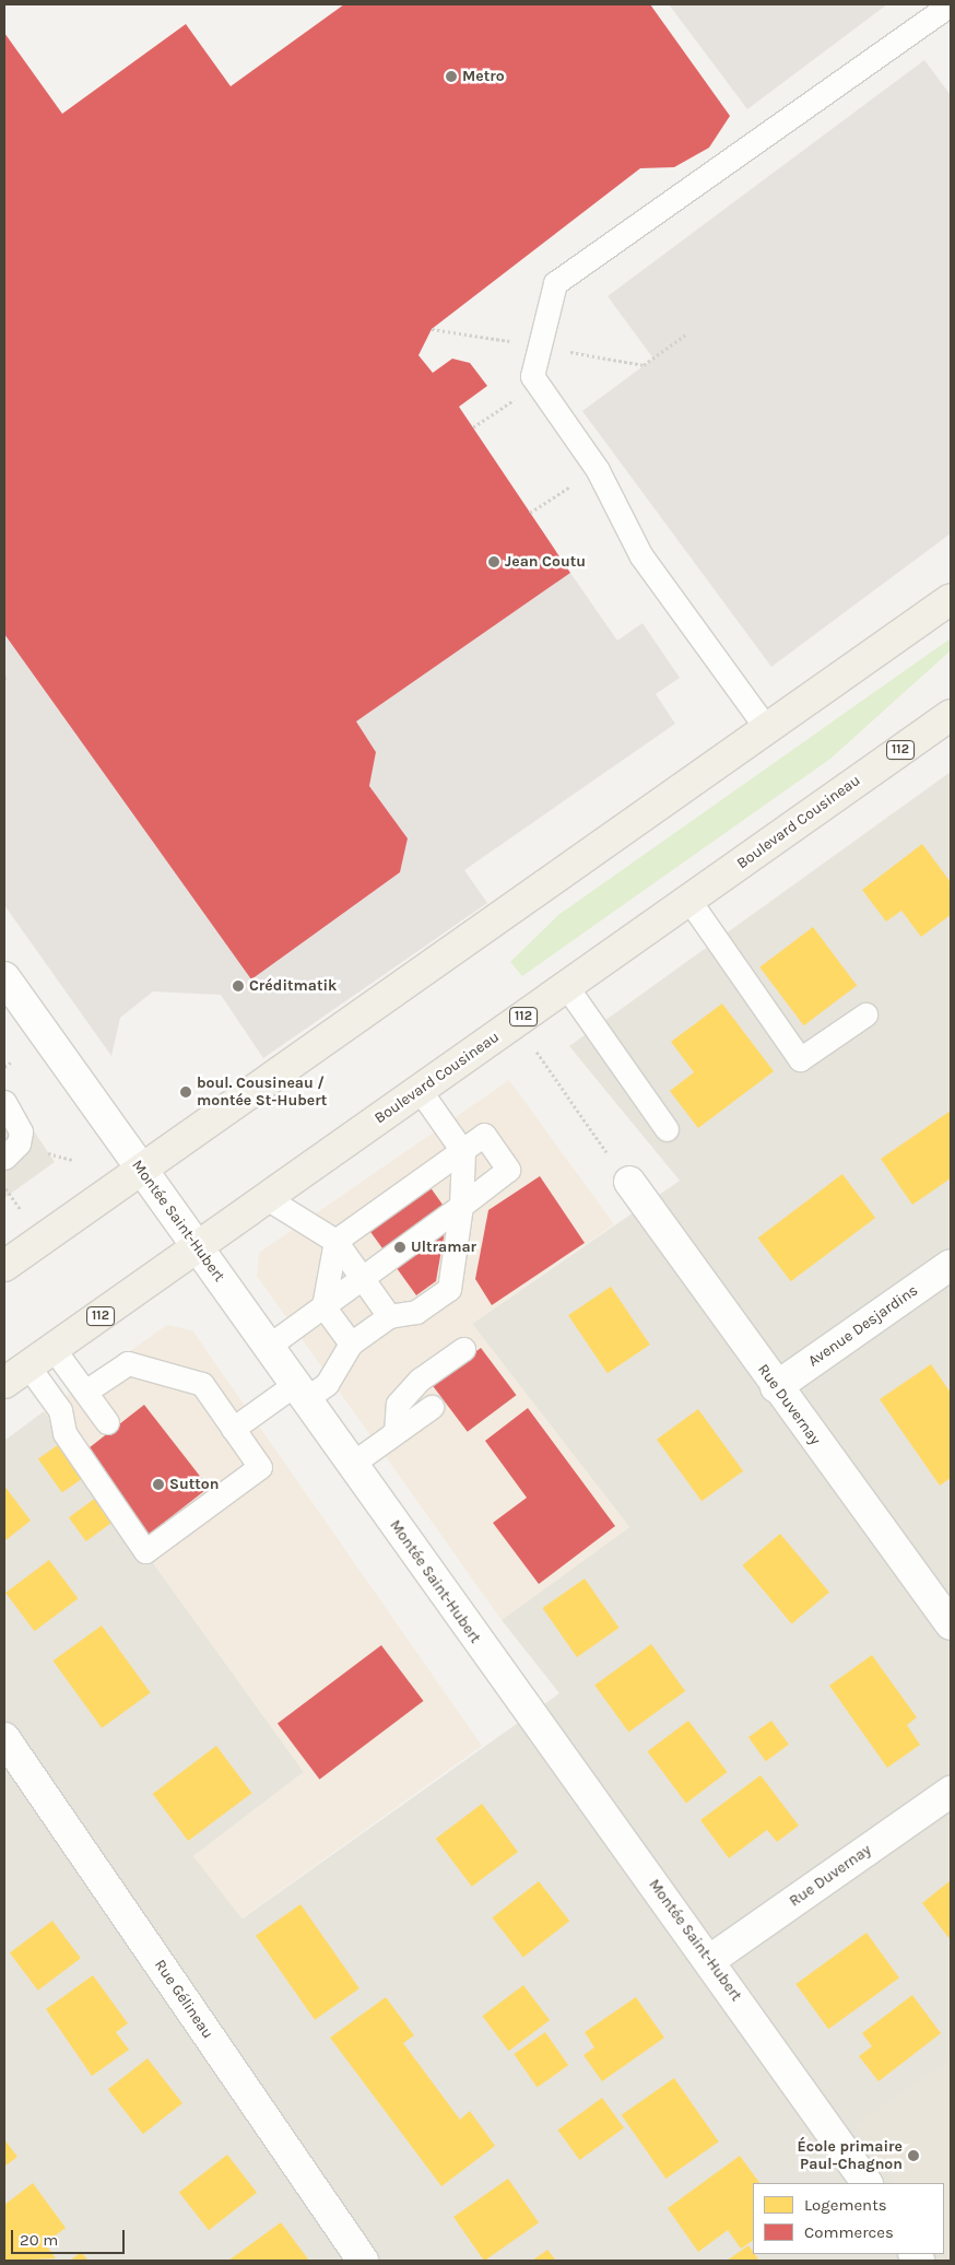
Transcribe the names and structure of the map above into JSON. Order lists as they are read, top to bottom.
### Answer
{
  "streets": {
    "main road": ["112", "Boulevard Cousineau"],
    "street": [
      "Montée Saint-Hubert",
      "Avenue Desjardins",
      "Rue Duvernay",
      "Rue Gélineau"
    ]
  },
  "crossings": [
    ["Boulevard Cousineau", "Montée Saint-Hubert"],
    ["Montée Saint-Hubert", "Rue Duvernay"],
    ["Avenue Desjardins", "Rue Duvernay"]
  ],
  "places": [
    "Metro",
    "Jean Coutu",
    "Créditmatik",
    "boul. Cousineau / montée St-Hubert",
    "Ultramar",
    "Sutton",
    "École primaire Paul-Chagnon"
  ],
  "legend": ["Logements", "Commerces"],
  "scale_bar": "20 m"
}
